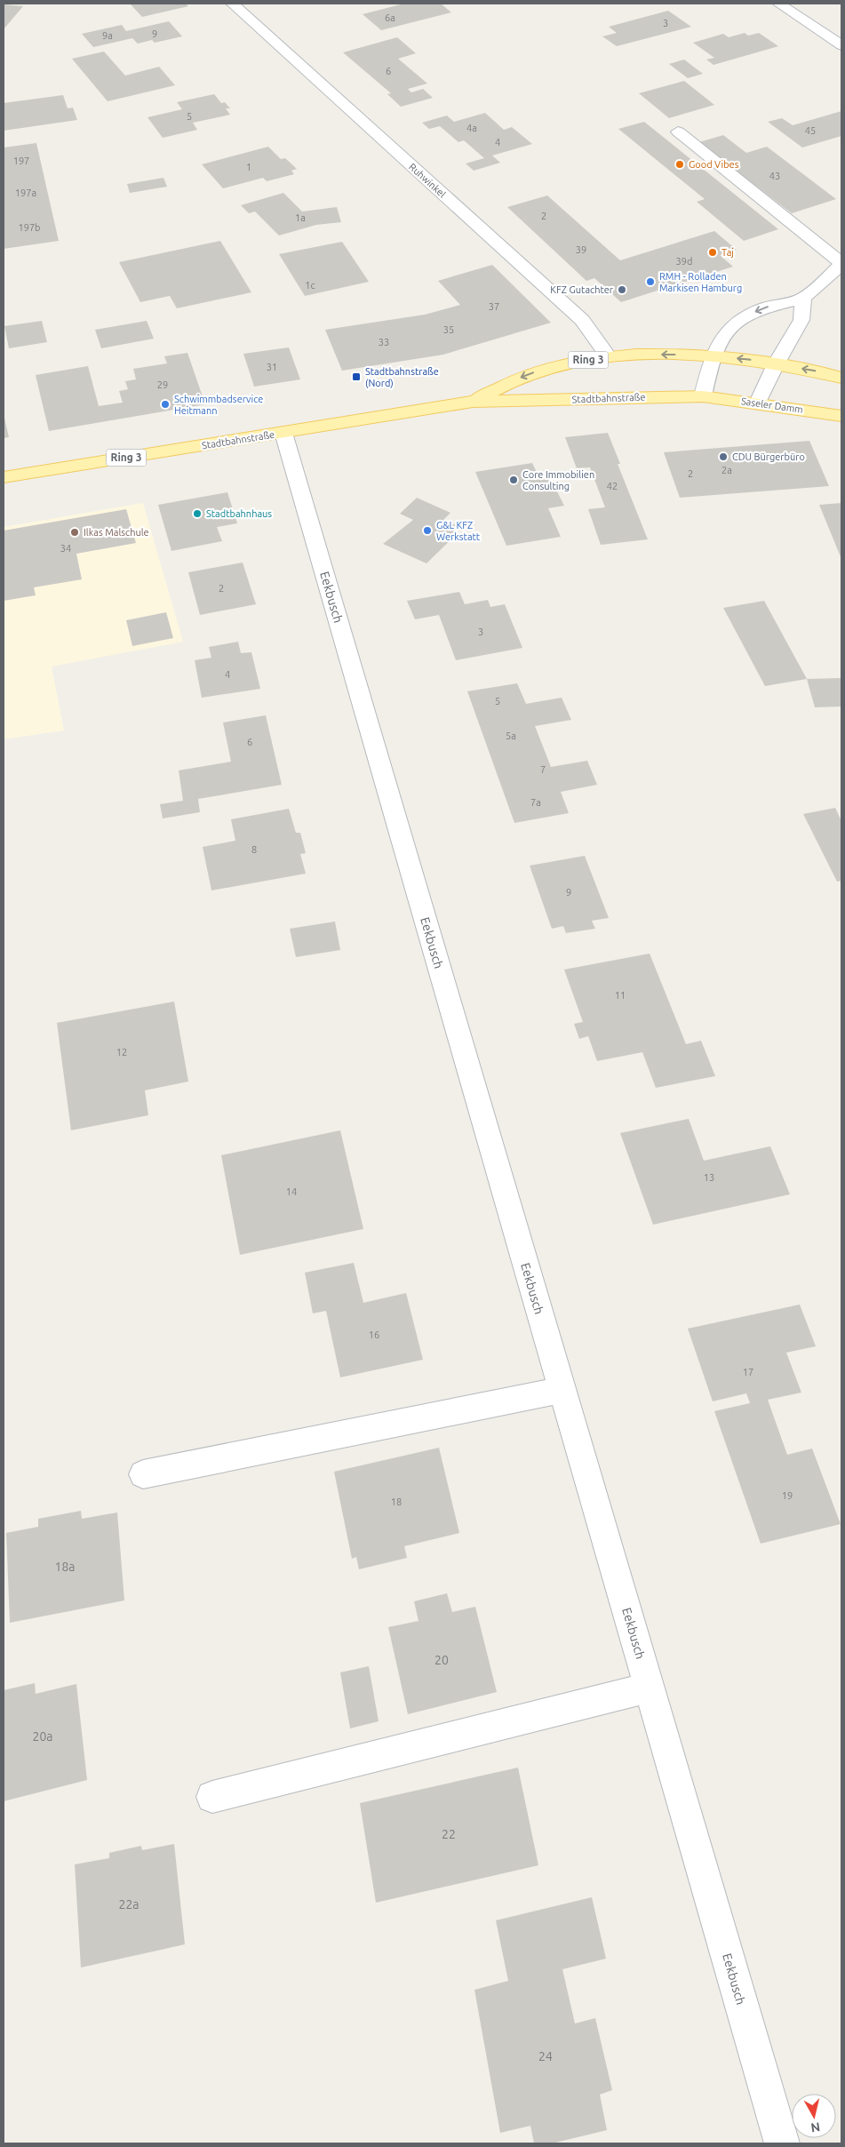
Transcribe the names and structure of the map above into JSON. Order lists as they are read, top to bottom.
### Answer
{
  "streets": {
    "main road": ["Ring 3", "Stadtbahnstraße", "Saseler Damm"],
    "street": ["Ruhwinkel", "Eekbusch"]
  },
  "crossings": [
    ["Ruhwinkel", "Stadtbahnstraße"],
    ["Ring 3", "Stadtbahnstraße"],
    ["Stadtbahnstraße", "Saseler Damm"],
    ["Stadtbahnstraße", "Eekbusch"]
  ],
  "places": {
    "other": [
      "Good Vibes",
      "Taj",
      "RMH - Rolladen Markisen Hamburg",
      "KFZ Gutachter",
      "Schwimmbadservice Heitmann",
      "CDU Bürgerbüro",
      "Core Immobilien Consulting",
      "Stadtbahnhaus",
      "G&L KFZ Werkstatt",
      "Ilkas Malschule"
    ],
    "transit": ["Stadtbahnstraße (Nord)"]
  },
  "house_numbers": [
    "6a",
    "3",
    "9",
    "9a",
    "6",
    "5",
    "4a",
    "45",
    "4",
    "197",
    "1",
    "43",
    "197a",
    "2",
    "1a",
    "197b",
    "39",
    "39d",
    "1c",
    "37",
    "35",
    "33",
    "31",
    "29",
    "2a",
    "2",
    "42",
    "34",
    "2",
    "3",
    "4",
    "5",
    "5a",
    "6",
    "7",
    "7a",
    "8",
    "9",
    "11",
    "12",
    "13",
    "14",
    "16",
    "17",
    "19",
    "18",
    "18a",
    "20",
    "20a",
    "22",
    "22a",
    "24"
  ],
  "north": "bottom"
}
